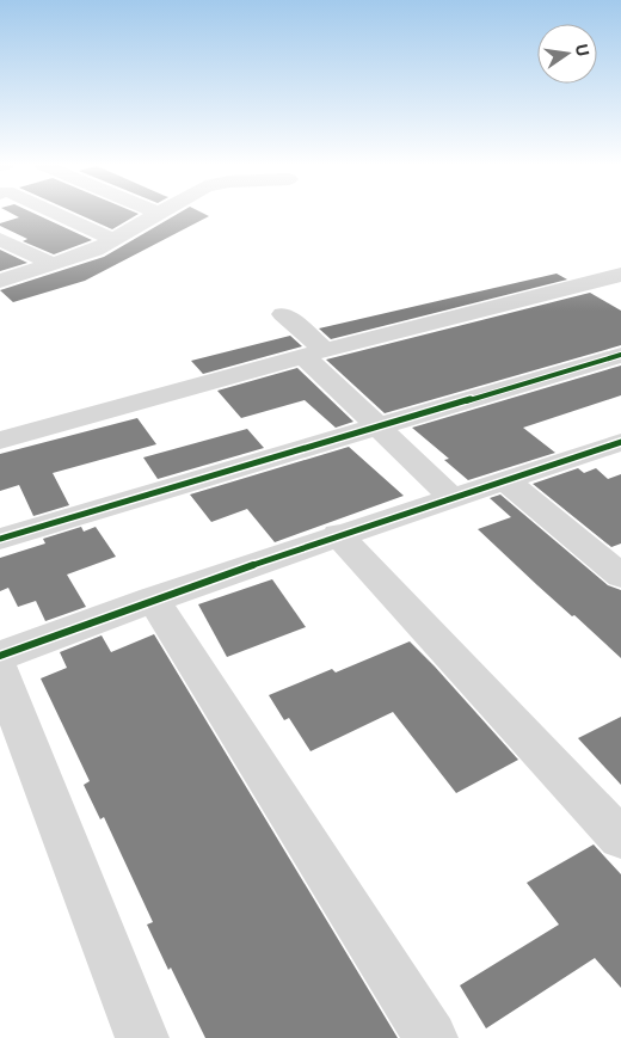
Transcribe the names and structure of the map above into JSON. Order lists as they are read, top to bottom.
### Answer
{
  "north": "right"
}
